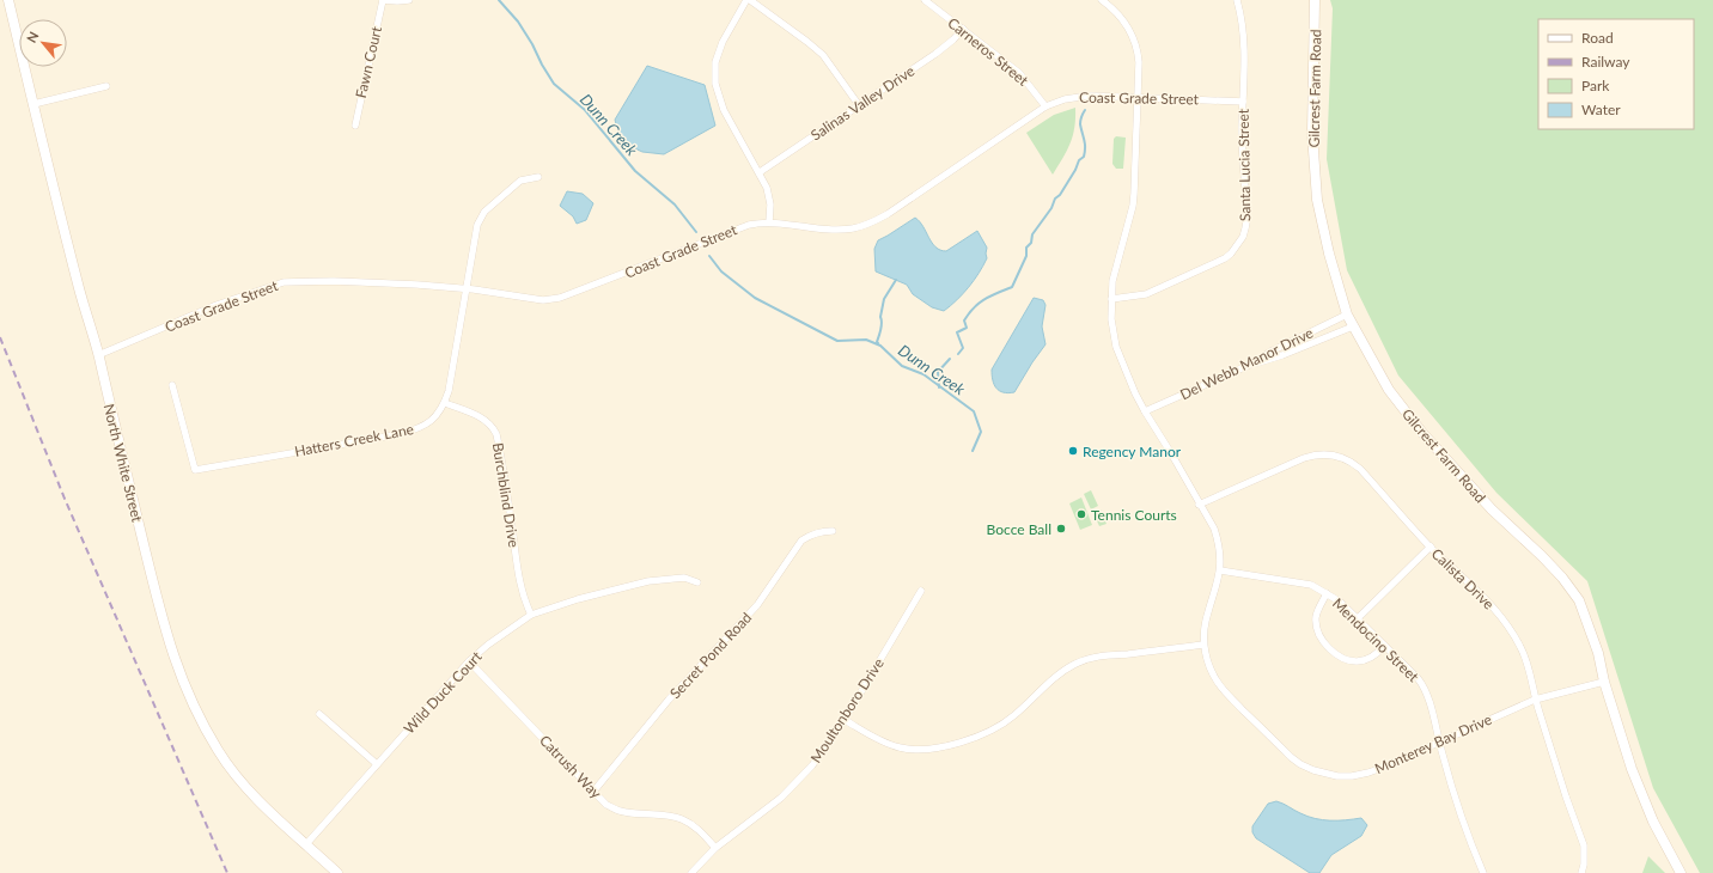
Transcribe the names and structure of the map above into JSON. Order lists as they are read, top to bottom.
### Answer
{
  "streets": {
    "main road": ["Gilcrest Farm Road", "North White Street"],
    "street": [
      "Carneros Street",
      "Fawn Court",
      "Coast Grade Street",
      "Salinas Valley Drive",
      "Santa Lucia Street",
      "Del Webb Manor Drive",
      "Hatters Creek Lane",
      "Burchblind Drive",
      "Calista Drive",
      "Mendocino Street",
      "Secret Pond Road",
      "Wild Duck Court",
      "Moultonboro Drive",
      "Monterey Bay Drive",
      "Catrush Way"
    ]
  },
  "crossings": [
    ["Carneros Street", "Coast Grade Street"],
    ["Carneros Street", "Salinas Valley Drive"],
    ["Gilcrest Farm Road", "Del Webb Manor Drive"],
    ["Gilcrest Farm Road", "Monterey Bay Drive"],
    ["Coast Grade Street", "Santa Lucia Street"],
    ["Coast Grade Street", "Hatters Creek Lane"],
    ["Coast Grade Street", "North White Street"],
    ["Coast Grade Street", "Monterey Bay Drive"],
    ["Santa Lucia Street", "Monterey Bay Drive"],
    ["Del Webb Manor Drive", "Monterey Bay Drive"],
    ["Hatters Creek Lane", "Burchblind Drive"],
    ["North White Street", "Wild Duck Court"],
    ["Burchblind Drive", "Wild Duck Court"],
    ["Calista Drive", "Monterey Bay Drive"],
    ["Mendocino Street", "Monterey Bay Drive"],
    ["Secret Pond Road", "Catrush Way"],
    ["Wild Duck Court", "Catrush Way"],
    ["Moultonboro Drive", "Catrush Way"]
  ],
  "water": ["Dunn Creek"],
  "places": ["Regency Manor", "Tennis Courts", "Bocce Ball"],
  "legend": [
    "Road",
    "Railway",
    "Park",
    "Water"
  ],
  "north": "top left"
}
